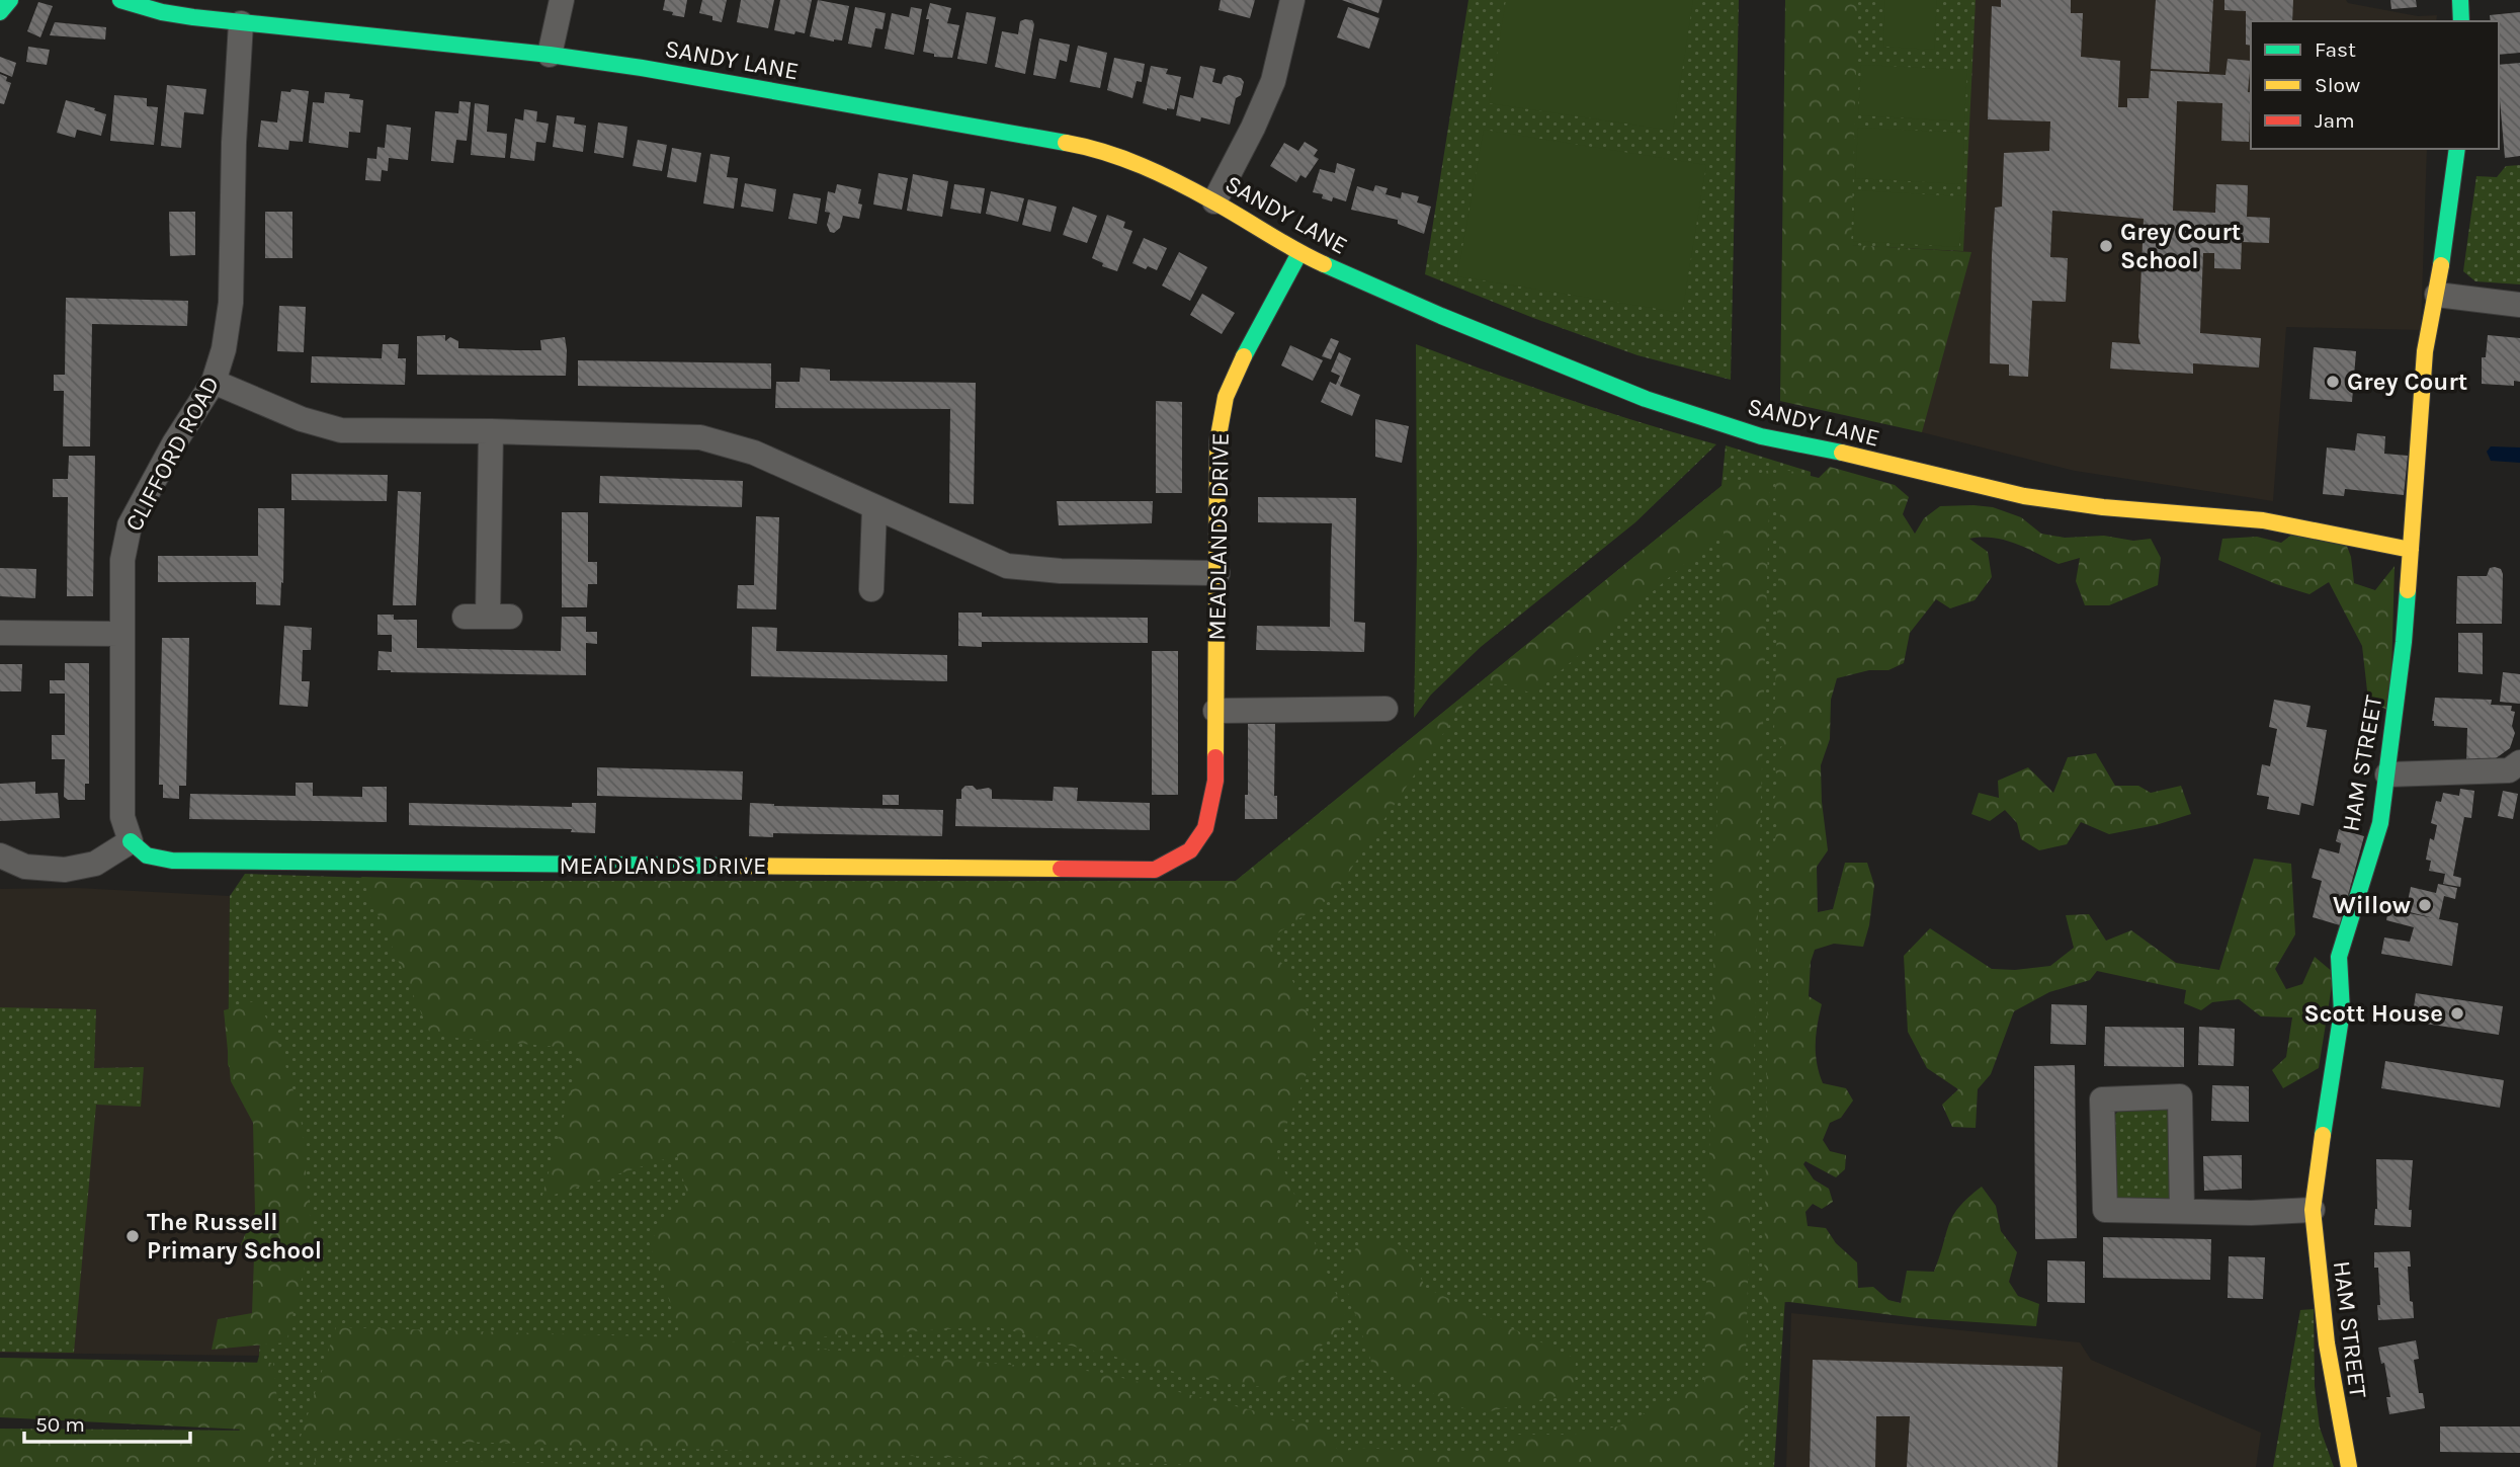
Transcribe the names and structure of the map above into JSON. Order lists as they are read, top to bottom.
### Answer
{
  "streets": {
    "street": [
      "SANDY LANE",
      "CLIFFORD ROAD",
      "MEADLANDS DRIVE",
      "HAM STREET"
    ]
  },
  "crossings": [
    ["SANDY LANE", "CLIFFORD ROAD"],
    ["SANDY LANE", "MEADLANDS DRIVE"],
    ["SANDY LANE", "HAM STREET"],
    ["CLIFFORD ROAD", "MEADLANDS DRIVE"]
  ],
  "places": [
    "Grey Court School",
    "Grey Court",
    "Willow",
    "Scott House",
    "The Russell Primary School"
  ],
  "legend": ["Fast", "Slow", "Jam"],
  "scale_bar": "50 m"
}
